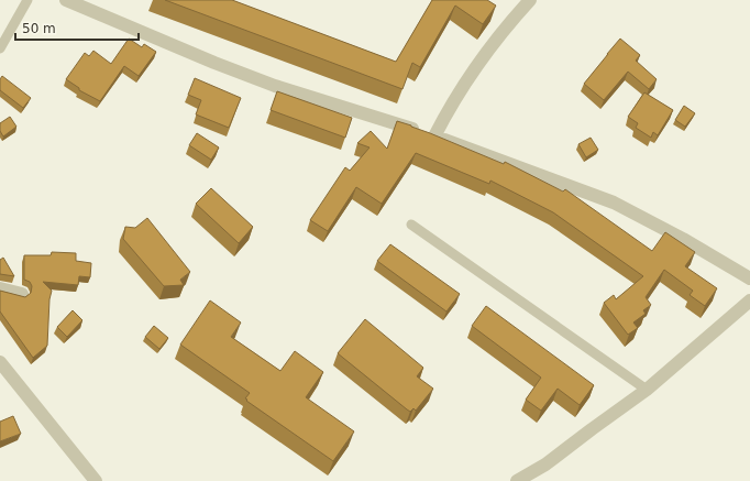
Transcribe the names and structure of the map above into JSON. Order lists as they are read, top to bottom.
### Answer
{
  "scale_bar": "50 m"
}
